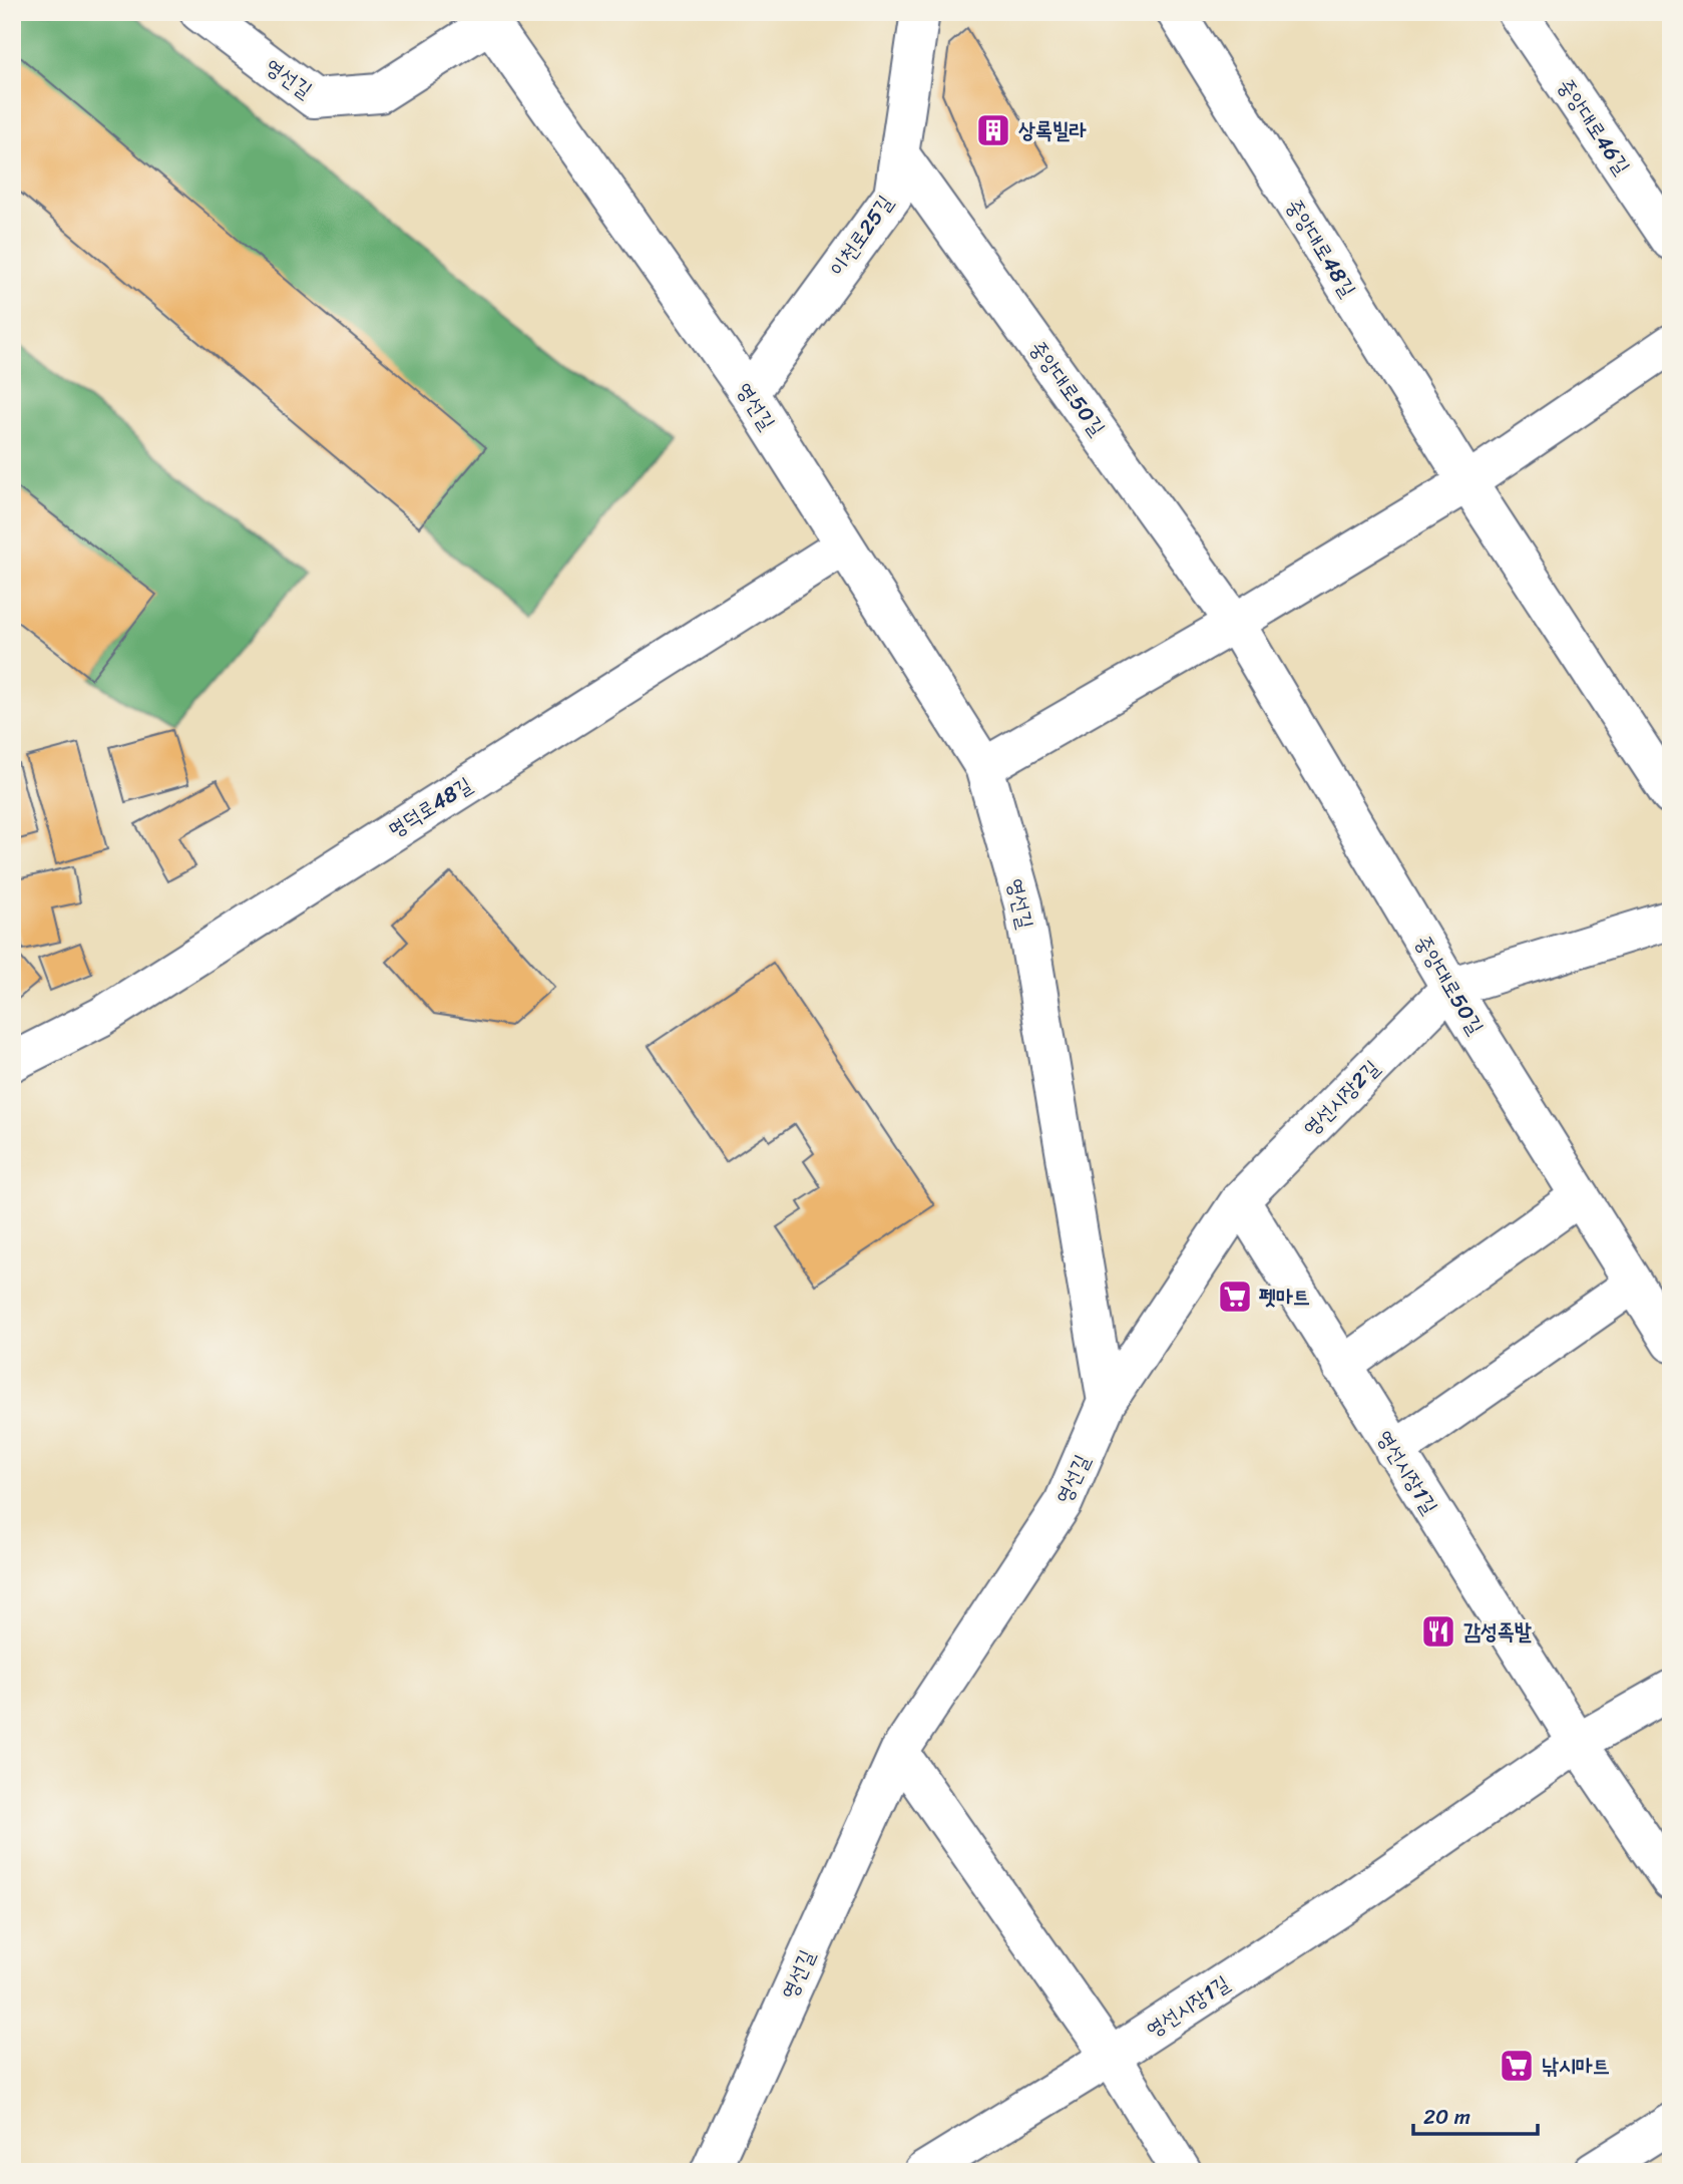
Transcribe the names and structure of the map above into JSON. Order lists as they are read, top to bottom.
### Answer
{
  "streets": {
    "street": [
      "영선길",
      "중앙대로46길",
      "이천로25길",
      "중앙대로48길",
      "중앙대로50길",
      "명덕로48길",
      "영선시장2길",
      "영선시장1길"
    ]
  },
  "crossings": [
    ["영선길", "이천로25길"],
    ["영선길", "명덕로48길"],
    ["영선길", "영선시장2길"],
    ["이천로25길", "중앙대로50길"],
    ["중앙대로50길", "영선시장2길"],
    ["영선시장2길", "영선시장1길"]
  ],
  "places": {
    "building": ["상록빌라"],
    "supermarket": ["펫마트", "낚시마트"],
    "restaurant": ["감성족발"]
  },
  "scale_bar": "20 m"
}
